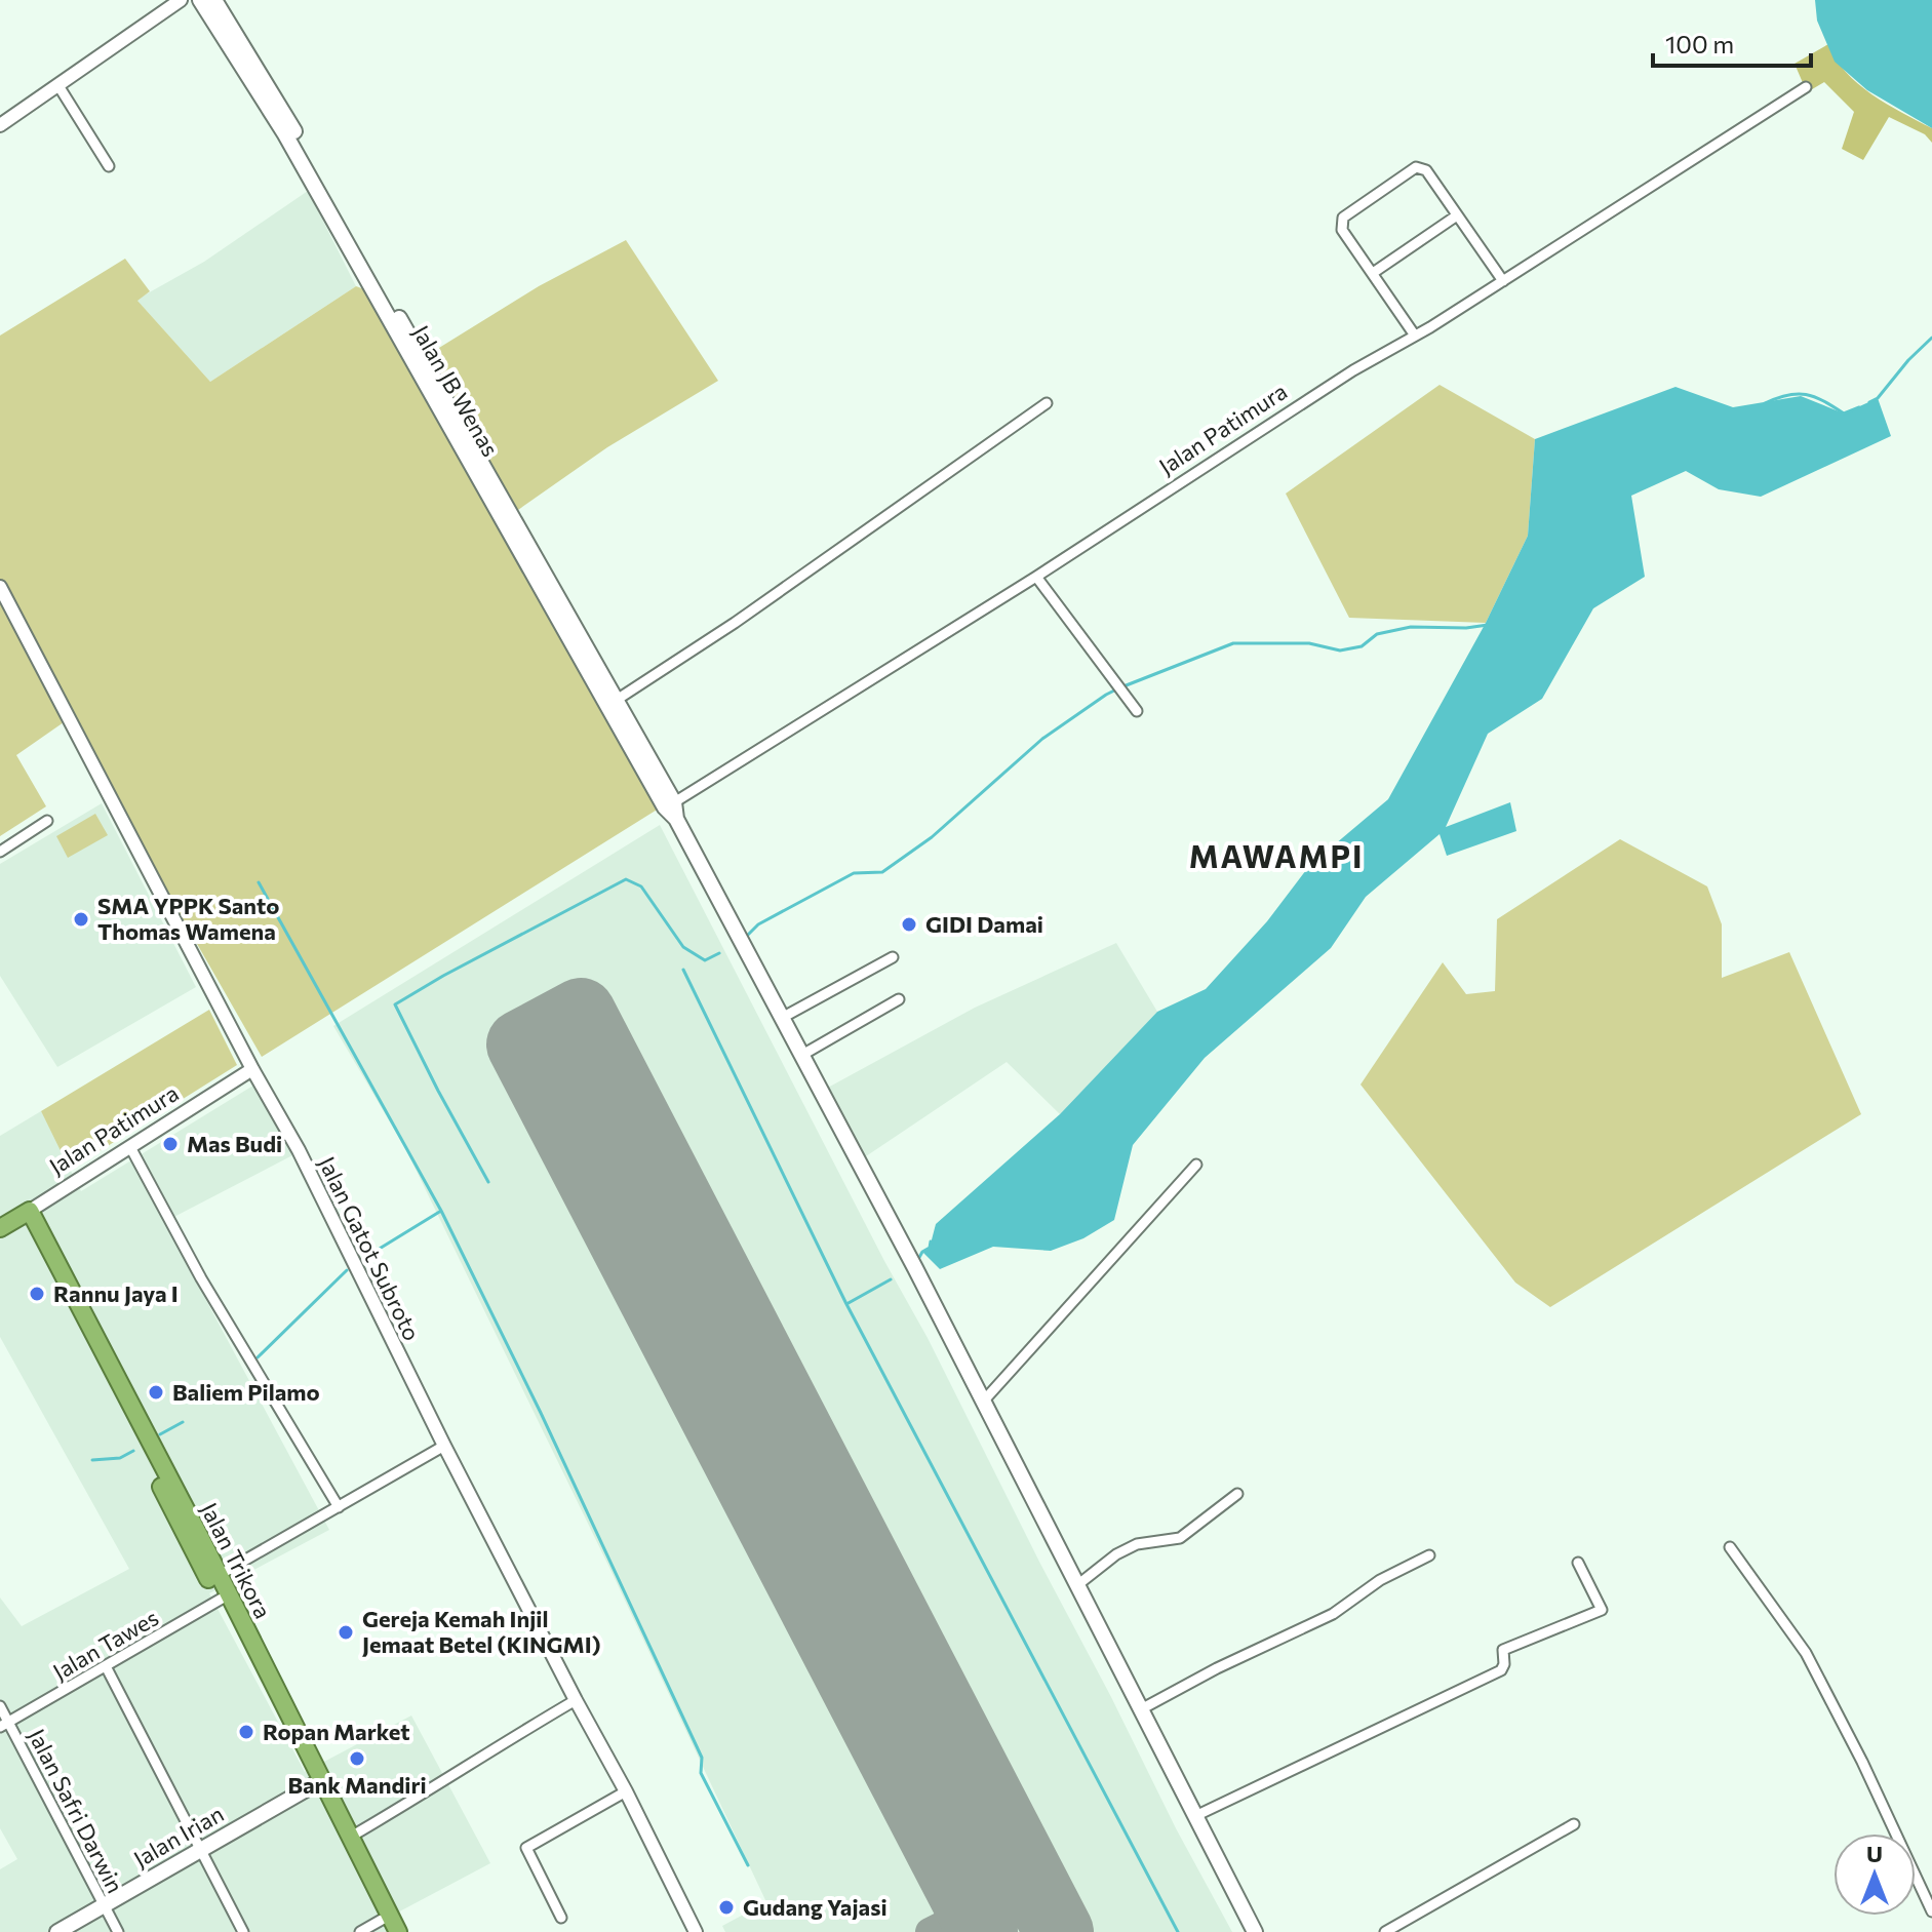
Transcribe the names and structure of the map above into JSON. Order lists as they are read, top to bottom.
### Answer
{
  "streets": {
    "highway": ["Jalan Patimura", "Jalan Trikora"],
    "main road": ["Jalan JB Wenas", "Jalan Irian"],
    "street": ["Jalan Gatot Subroto", "Jalan Tawes", "Jalan Safri Darwin"]
  },
  "crossings": [
    ["Jalan JB Wenas", "Jalan Patimura"],
    ["Jalan Patimura", "Jalan Gatot Subroto"],
    ["Jalan Patimura", "Jalan Trikora"],
    ["Jalan Trikora", "Jalan Tawes"],
    ["Jalan Trikora", "Jalan Irian"],
    ["Jalan Tawes", "Jalan Safri Darwin"],
    ["Jalan Safri Darwin", "Jalan Irian"]
  ],
  "districts": ["MAWAMPI"],
  "places": [
    "SMA YPPK Santo Thomas Wamena",
    "GIDI Damai",
    "Mas Budi",
    "Rannu Jaya I",
    "Baliem Pilamo",
    "Gereja Kemah Injil Jemaat Betel (KINGMI)",
    "Ropan Market",
    "Bank Mandiri",
    "Gudang Yajasi"
  ],
  "scale_bar": "100 m",
  "north": "top"
}
